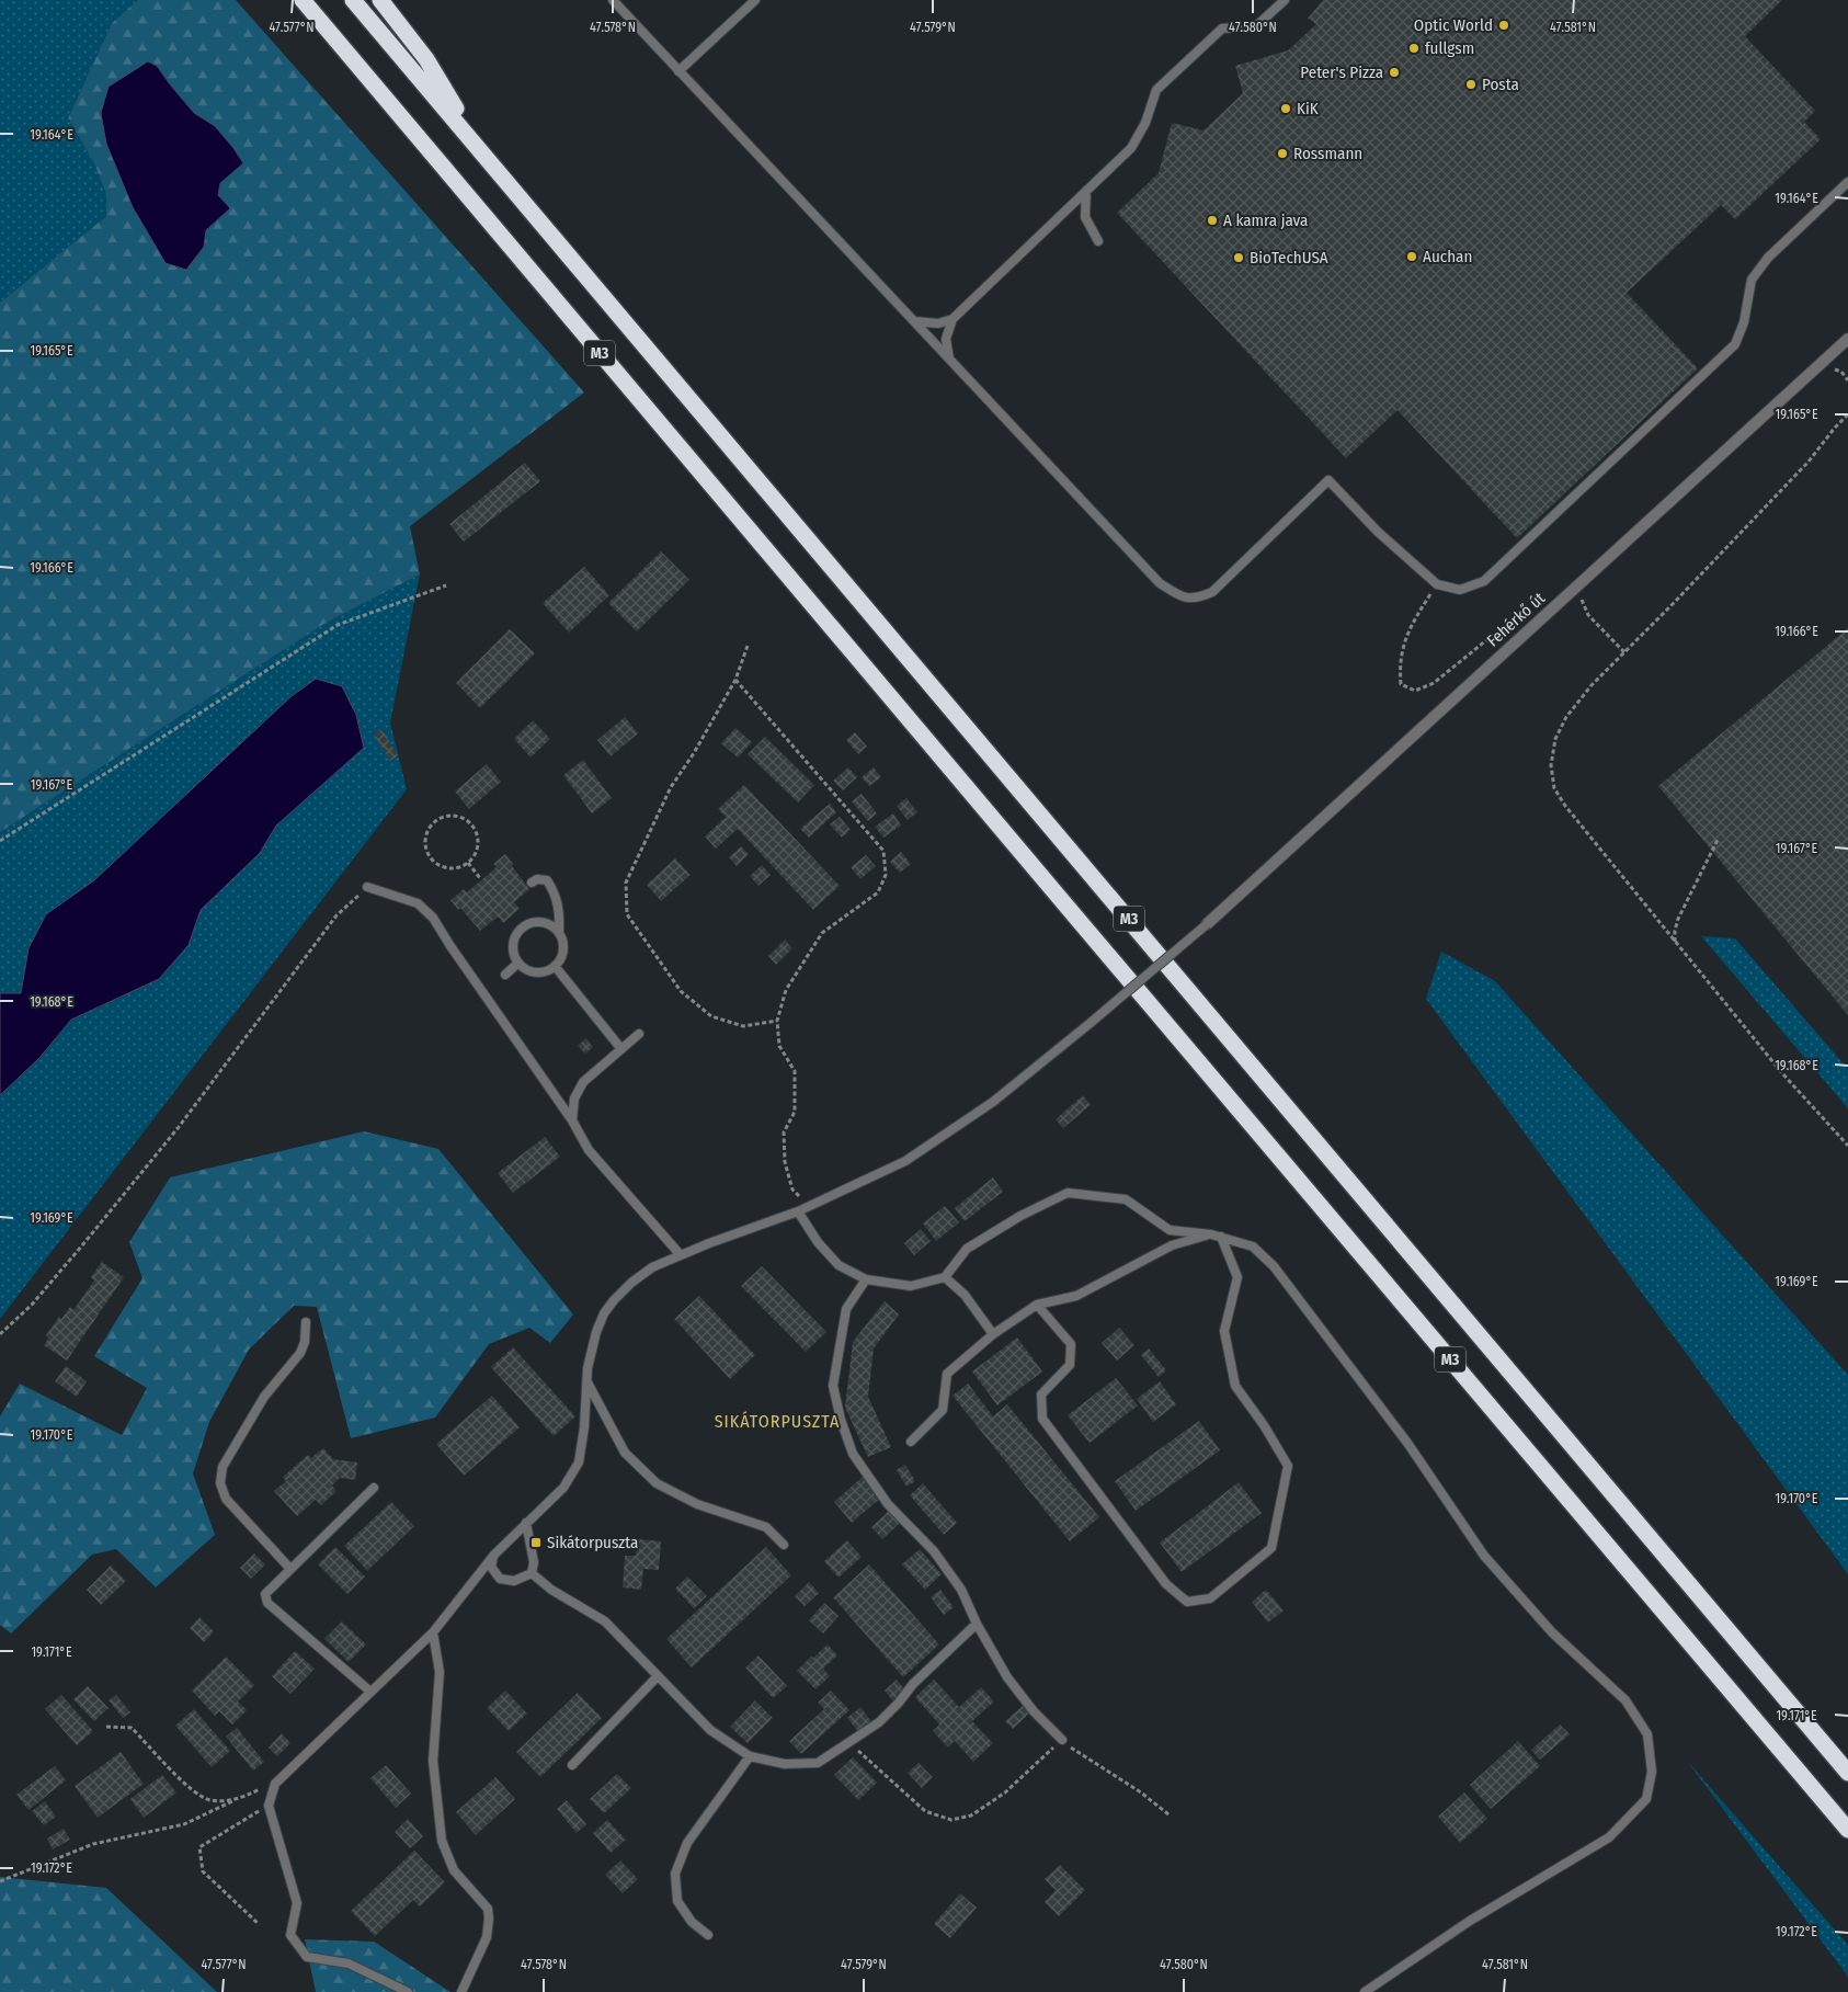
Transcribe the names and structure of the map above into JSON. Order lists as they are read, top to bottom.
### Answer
{
  "streets": {
    "highway": ["M3"],
    "street": ["Fehérkő út"]
  },
  "districts": ["SIKÁTORPUSZTA"],
  "places": {
    "other": [
      "Optic World",
      "fullgsm",
      "Peter's Pizza",
      "Posta",
      "KiK",
      "Rossmann",
      "A kamra java",
      "Auchan",
      "BioTechUSA"
    ],
    "transit": ["Sikátorpuszta"]
  },
  "coordinates": [
    "47.577°N",
    "47.578°N",
    "47.579°N",
    "47.580°N",
    "47.581°N",
    "19.164°E",
    "19.165°E",
    "19.166°E",
    "19.167°E",
    "19.168°E",
    "19.169°E",
    "19.170°E",
    "19.171°E",
    "19.172°E"
  ]
}
